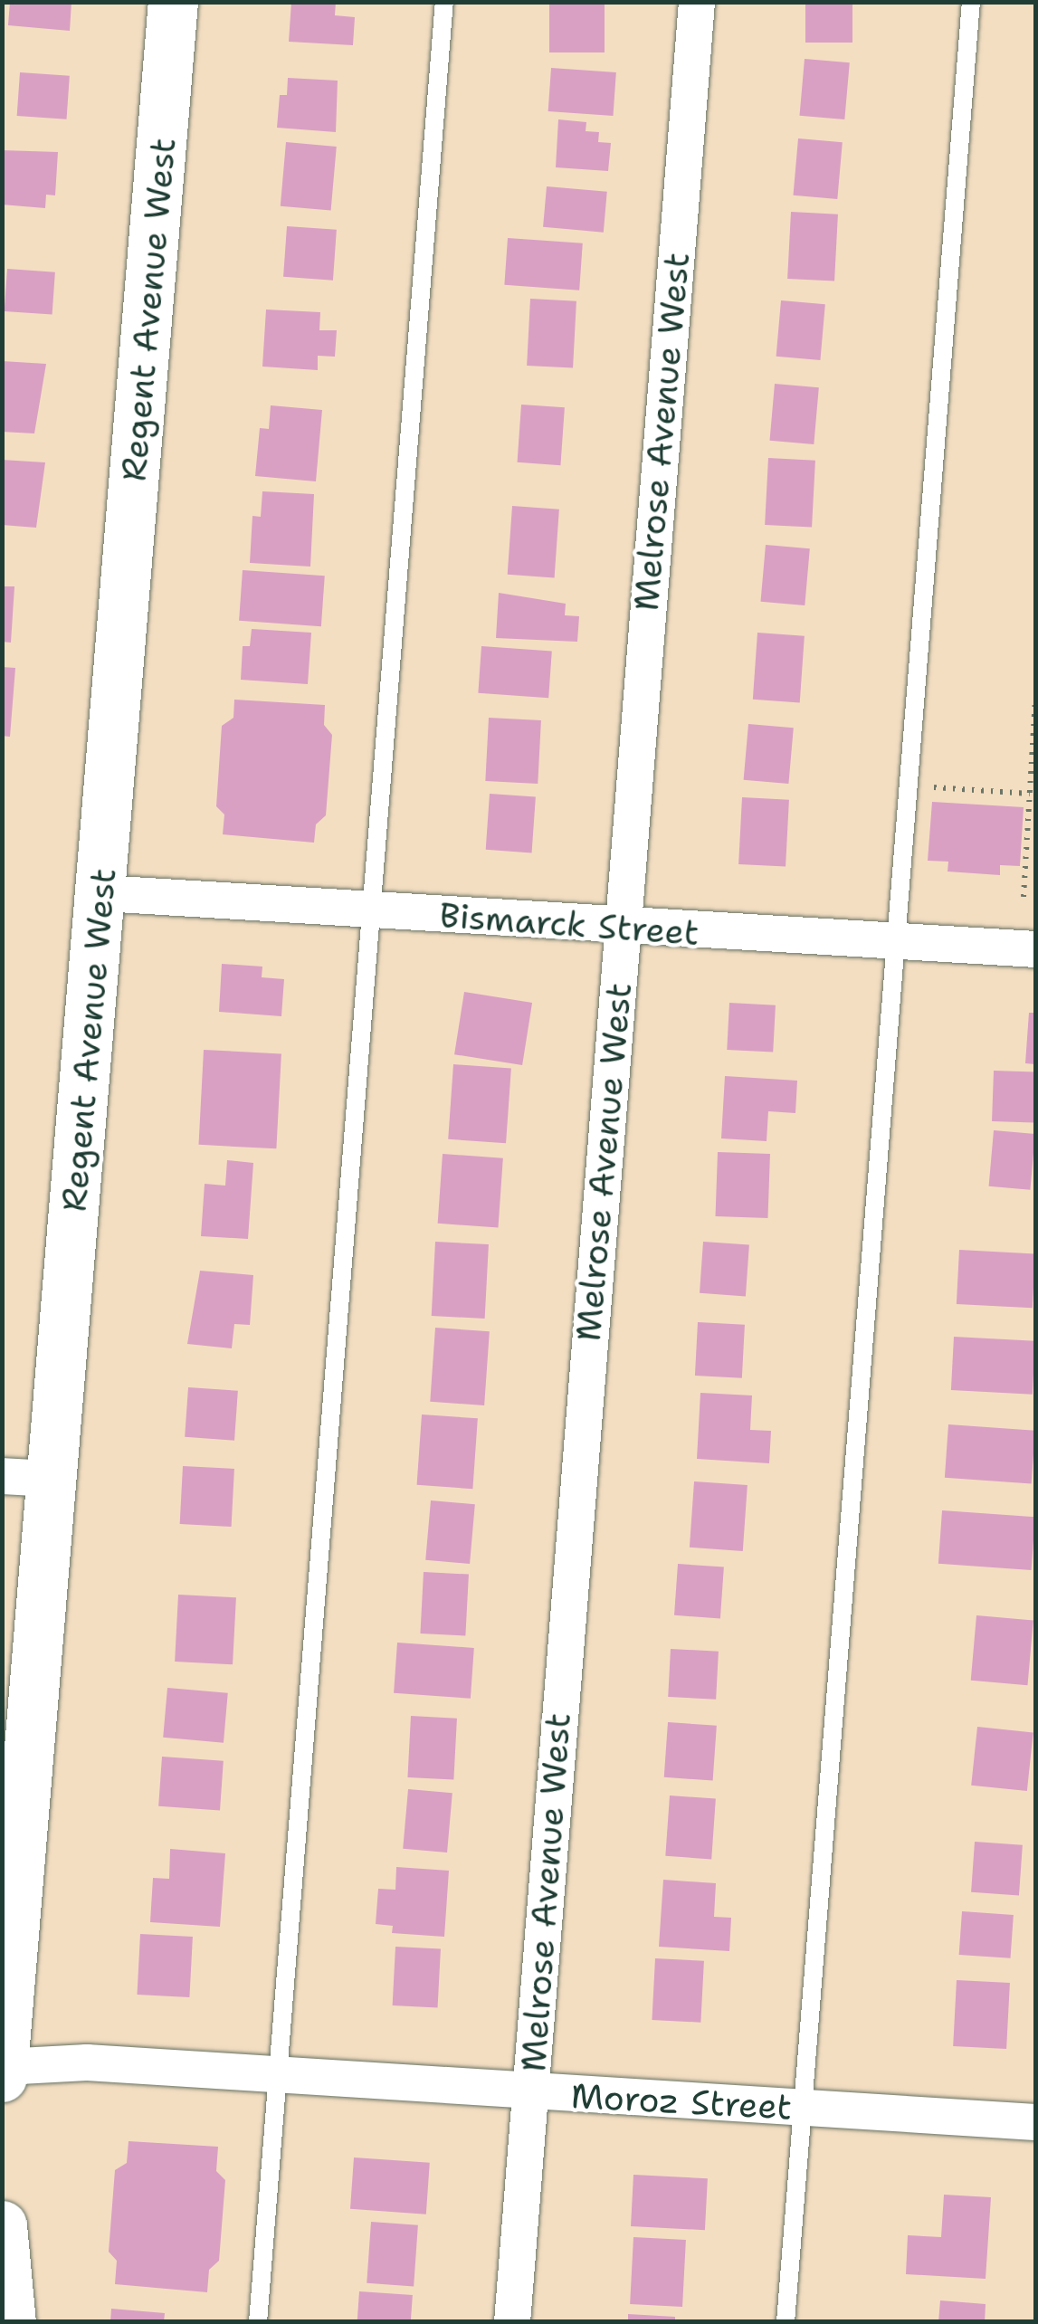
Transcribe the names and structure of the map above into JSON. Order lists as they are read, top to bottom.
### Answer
{
  "streets": {
    "main road": ["Regent Avenue West"],
    "street": ["Melrose Avenue West", "Bismarck Street", "Moroz Street"]
  },
  "crossings": [
    ["Regent Avenue West", "Bismarck Street"],
    ["Regent Avenue West", "Moroz Street"],
    ["Melrose Avenue West", "Bismarck Street"],
    ["Melrose Avenue West", "Moroz Street"]
  ]
}
